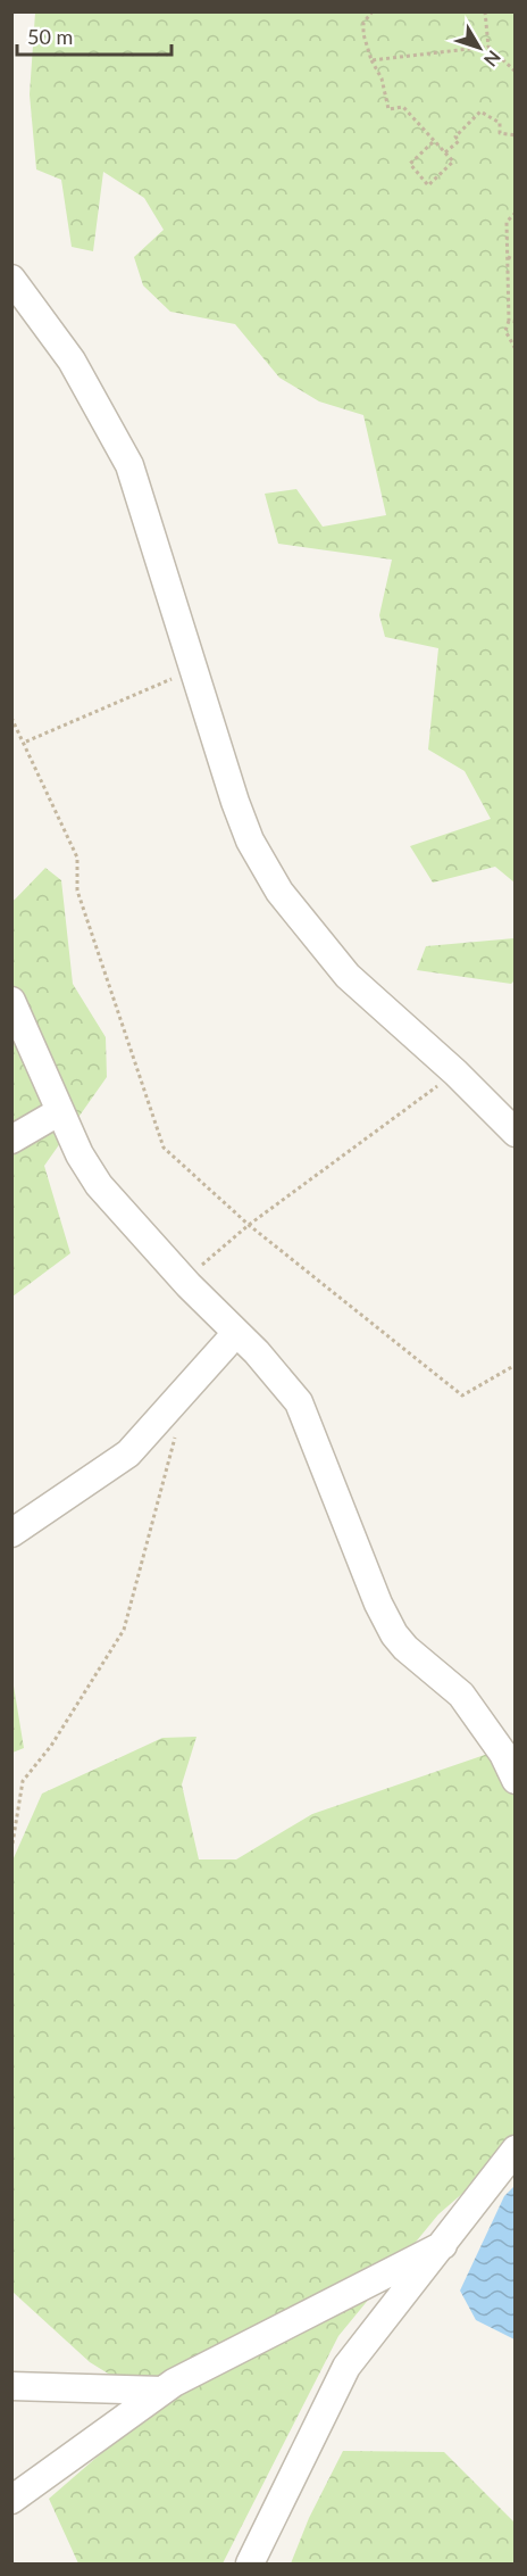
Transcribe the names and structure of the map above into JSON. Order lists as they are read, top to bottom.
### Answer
{
  "scale_bar": "50 m",
  "north": "bottom right"
}
